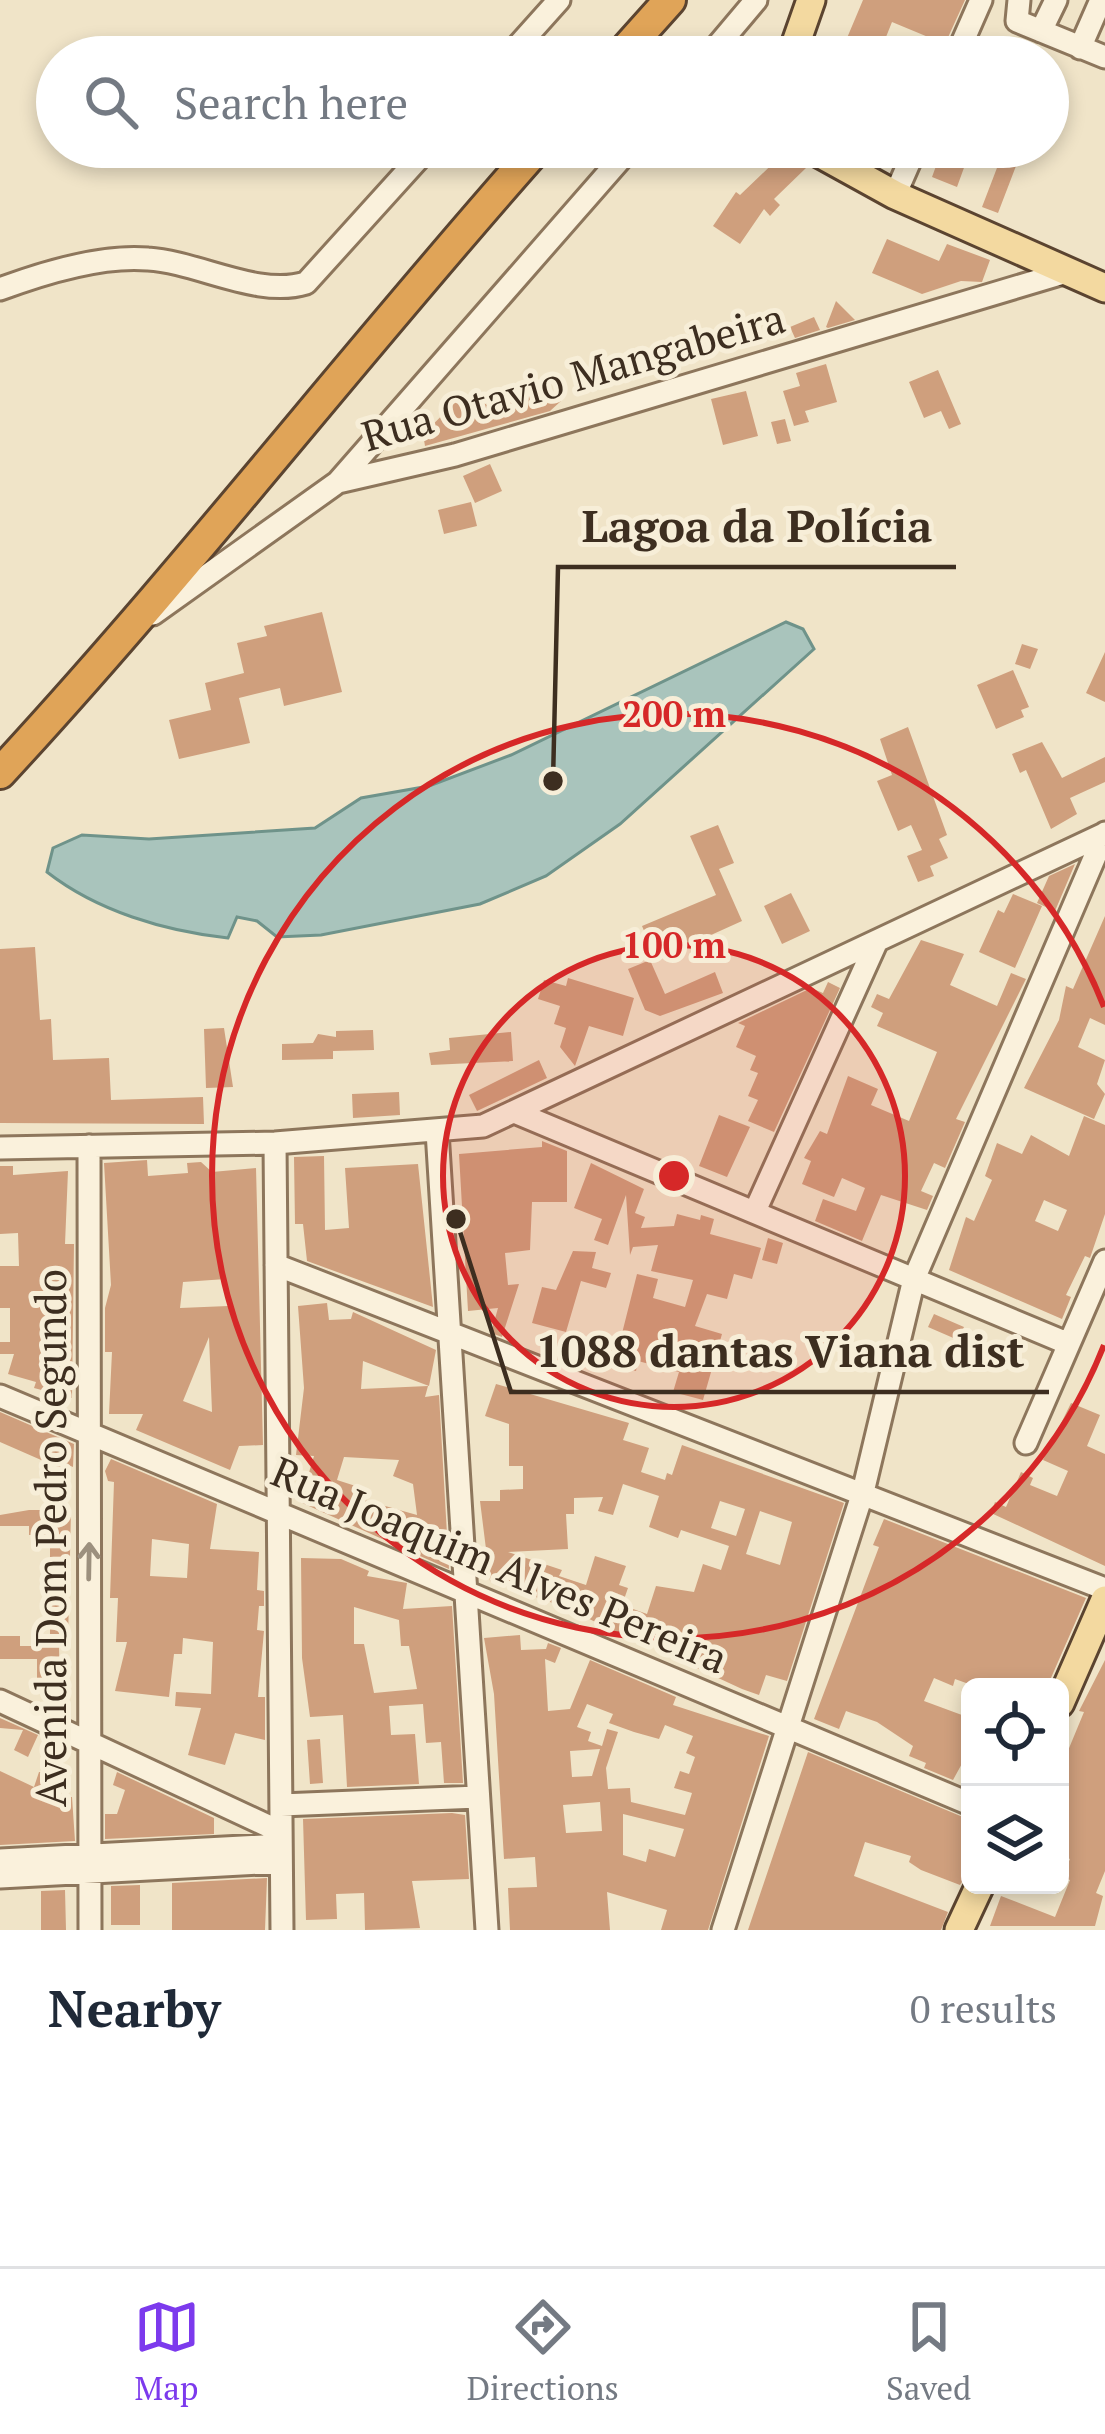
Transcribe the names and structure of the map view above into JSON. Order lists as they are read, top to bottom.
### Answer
{
  "streets": {
    "street": ["Rua Otavio Mangabeira", "Avenida Dom Pedro Segundo", "Rua Joaquim Alves Pereira"]
  },
  "crossings": [
    ["Avenida Dom Pedro Segundo", "Rua Joaquim Alves Pereira"]
  ],
  "one_way": ["Avenida Dom Pedro Segundo"],
  "places": ["Lagoa da Polícia", "1088 dantas Viana dist"],
  "page": {
    "search": "Search here",
    "heading": ["Nearby", "0 results"],
    "nav": ["Map", "Directions", "Saved"]
  },
  "rings": ["200 m", "100 m"]
}
